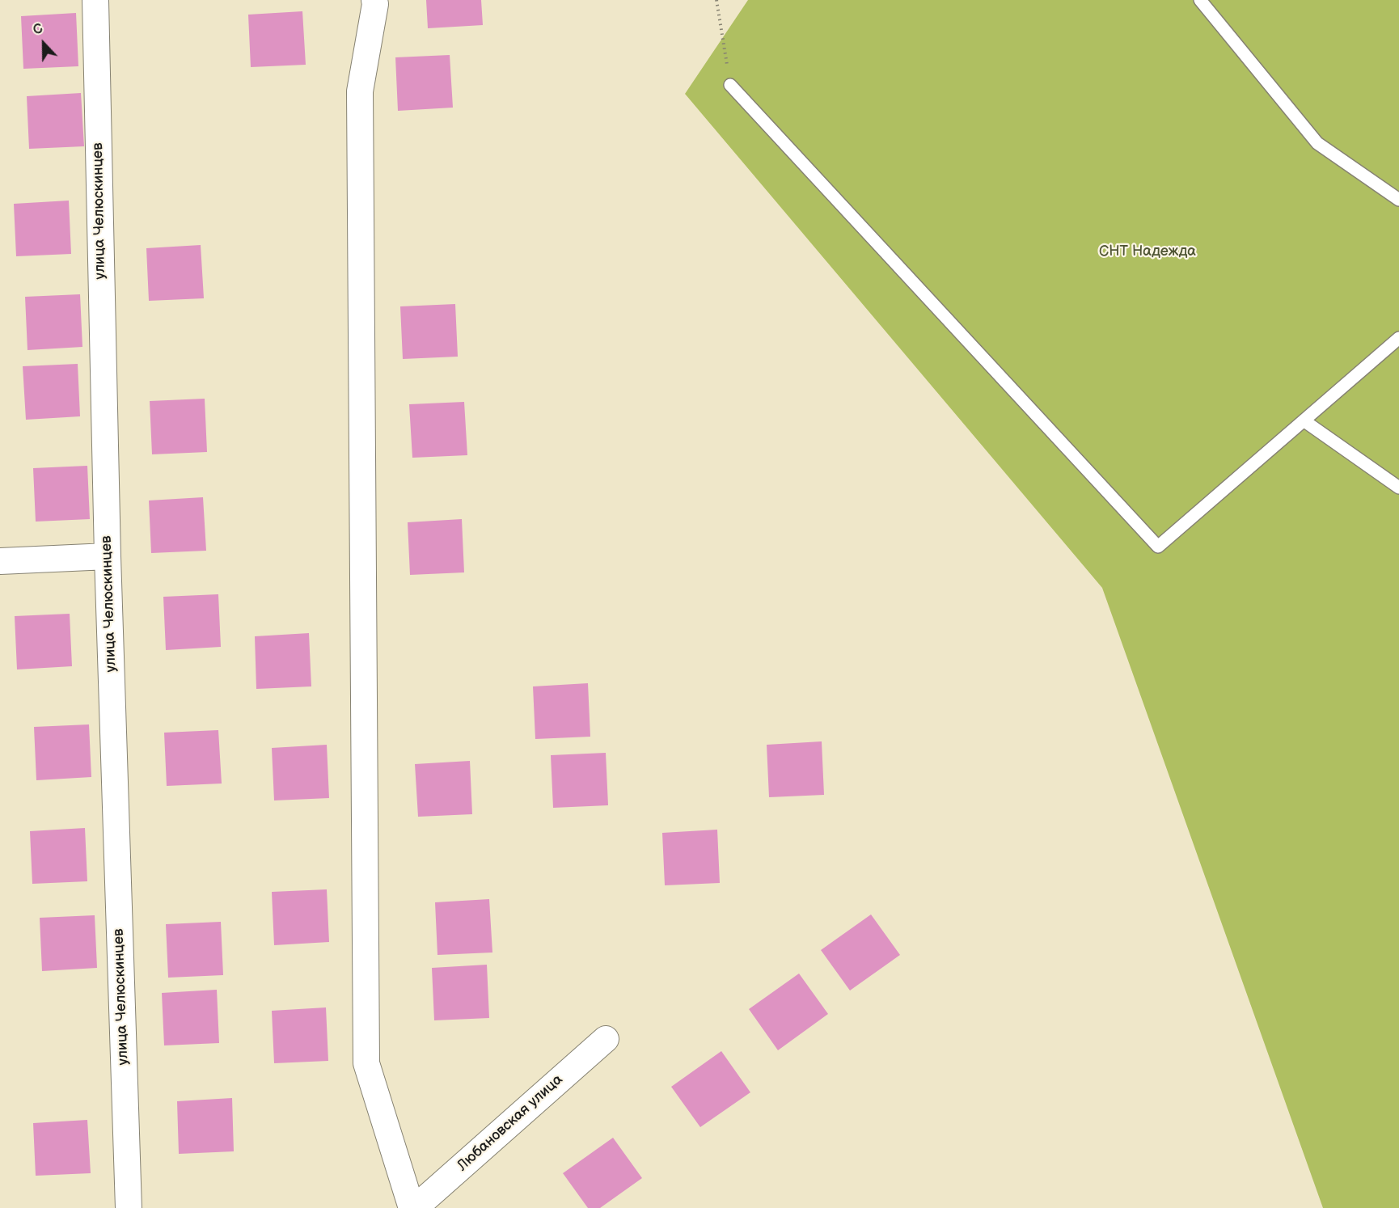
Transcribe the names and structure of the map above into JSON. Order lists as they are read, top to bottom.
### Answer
{
  "streets": {
    "street": ["улица Челюскинцев", "Любановская улица"]
  },
  "parks": ["СНТ Надежда"],
  "north": "top"
}
